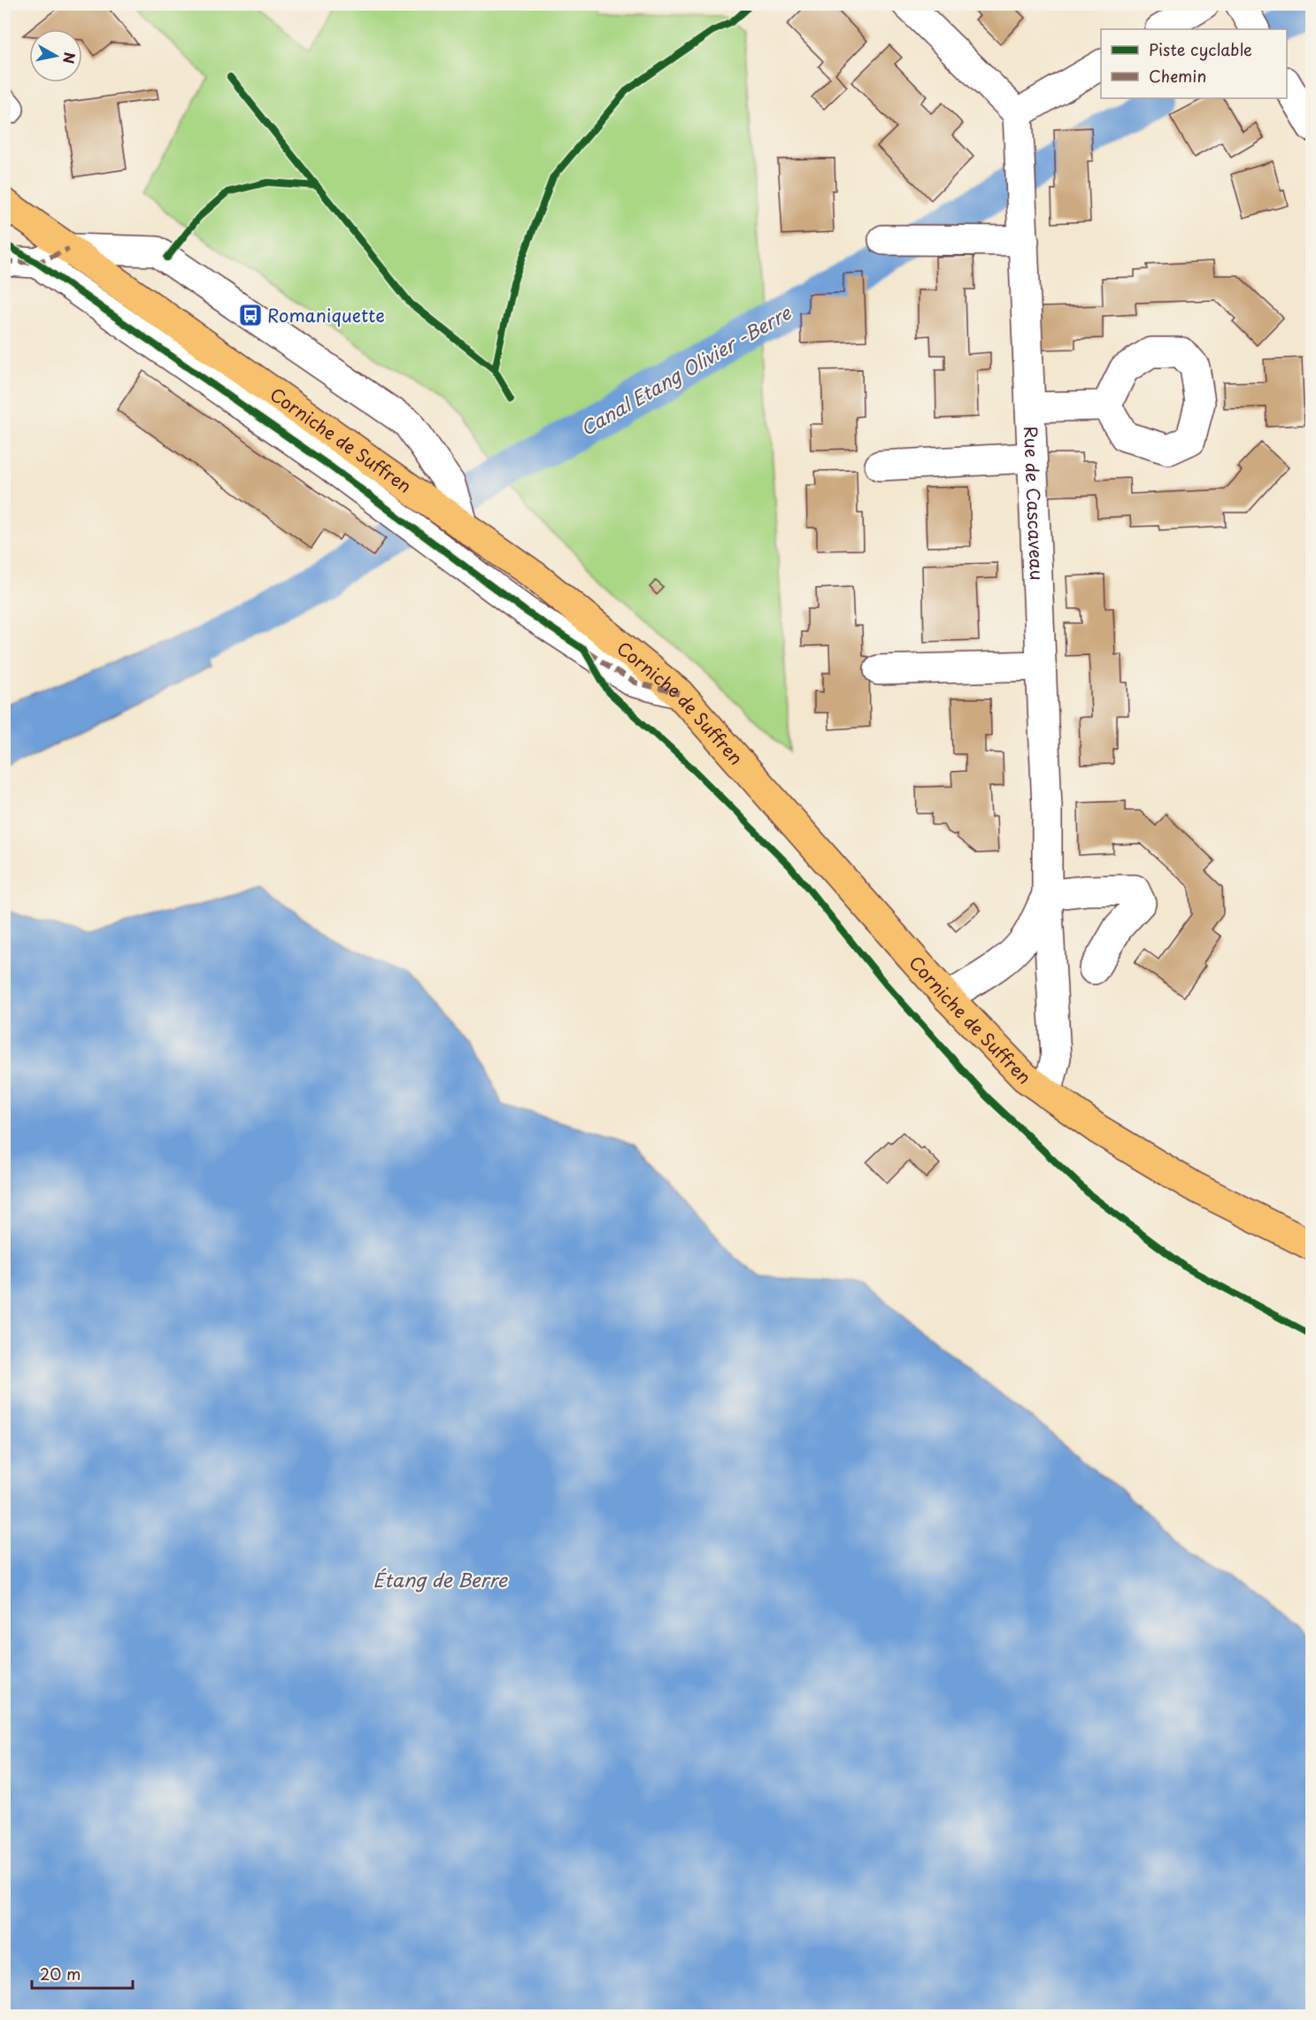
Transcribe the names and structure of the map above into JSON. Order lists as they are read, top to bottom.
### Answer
{
  "streets": {
    "main road": ["Corniche de Suffren"],
    "street": ["Rue de Cascaveau"]
  },
  "crossings": [
    ["Corniche de Suffren", "Rue de Cascaveau"]
  ],
  "water": ["Canal Etang Olivier -Berre", "Étang de Berre"],
  "places": {
    "bus stop": ["Romaniquette"]
  },
  "legend": ["Piste cyclable", "Chemin"],
  "scale_bar": "20 m",
  "north": "right"
}
